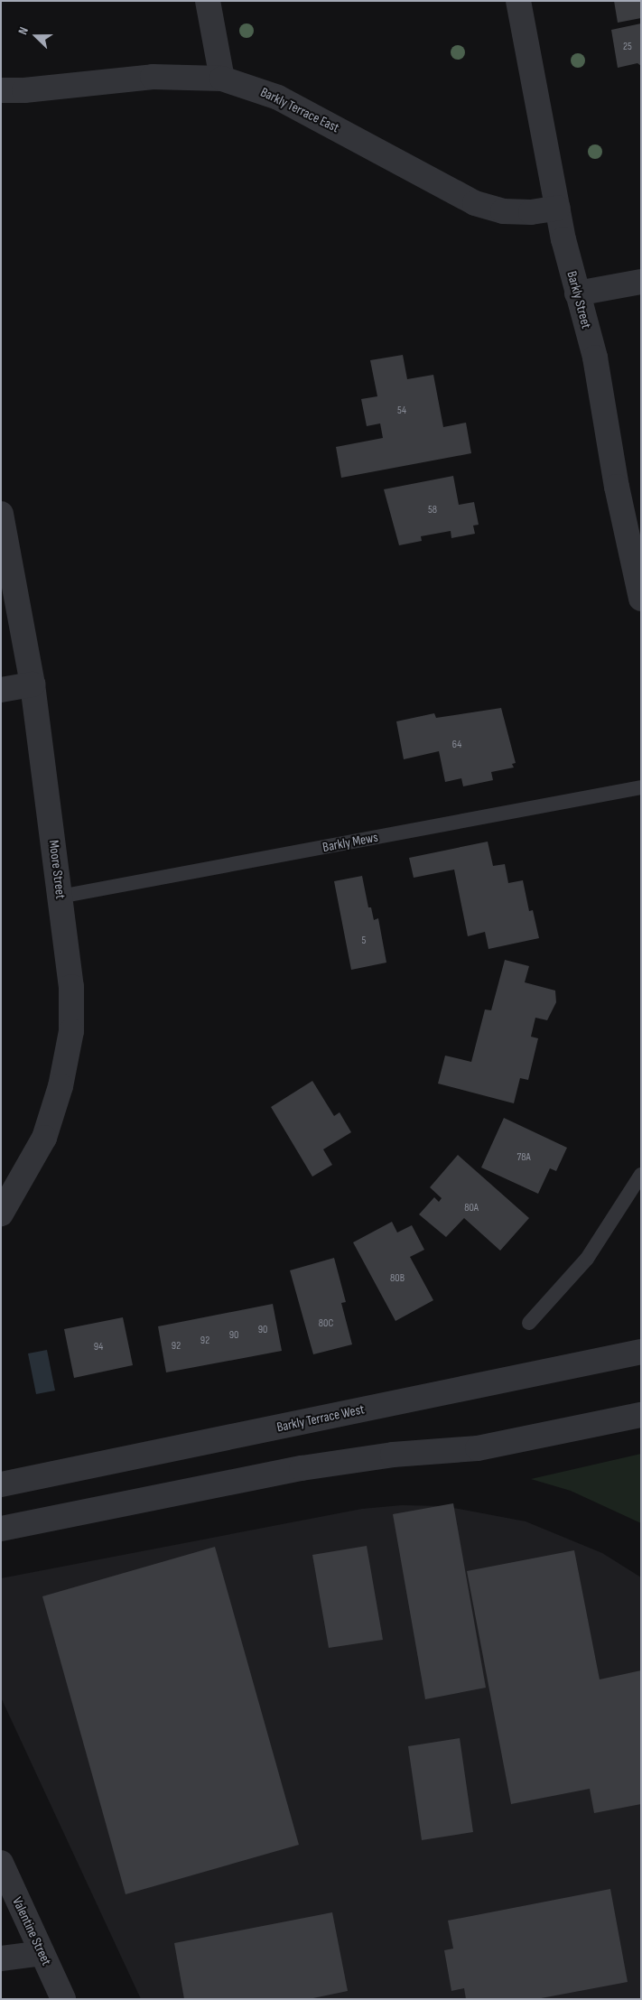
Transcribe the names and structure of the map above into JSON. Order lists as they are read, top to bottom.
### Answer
{
  "streets": {
    "street": [
      "Barkly Terrace East",
      "Barkly Street",
      "Moore Street",
      "Barkly Terrace West",
      "Valentine Street"
    ],
    "lane": ["Barkly Mews"]
  },
  "crossings": [
    ["Barkly Terrace East", "Barkly Street"],
    ["Barkly Mews", "Moore Street"]
  ],
  "house_numbers": [
    "25",
    "54",
    "58",
    "64",
    "5",
    "78A",
    "80A",
    "80B",
    "80C",
    "90",
    "90",
    "92",
    "92",
    "94"
  ],
  "north": "left"
}
